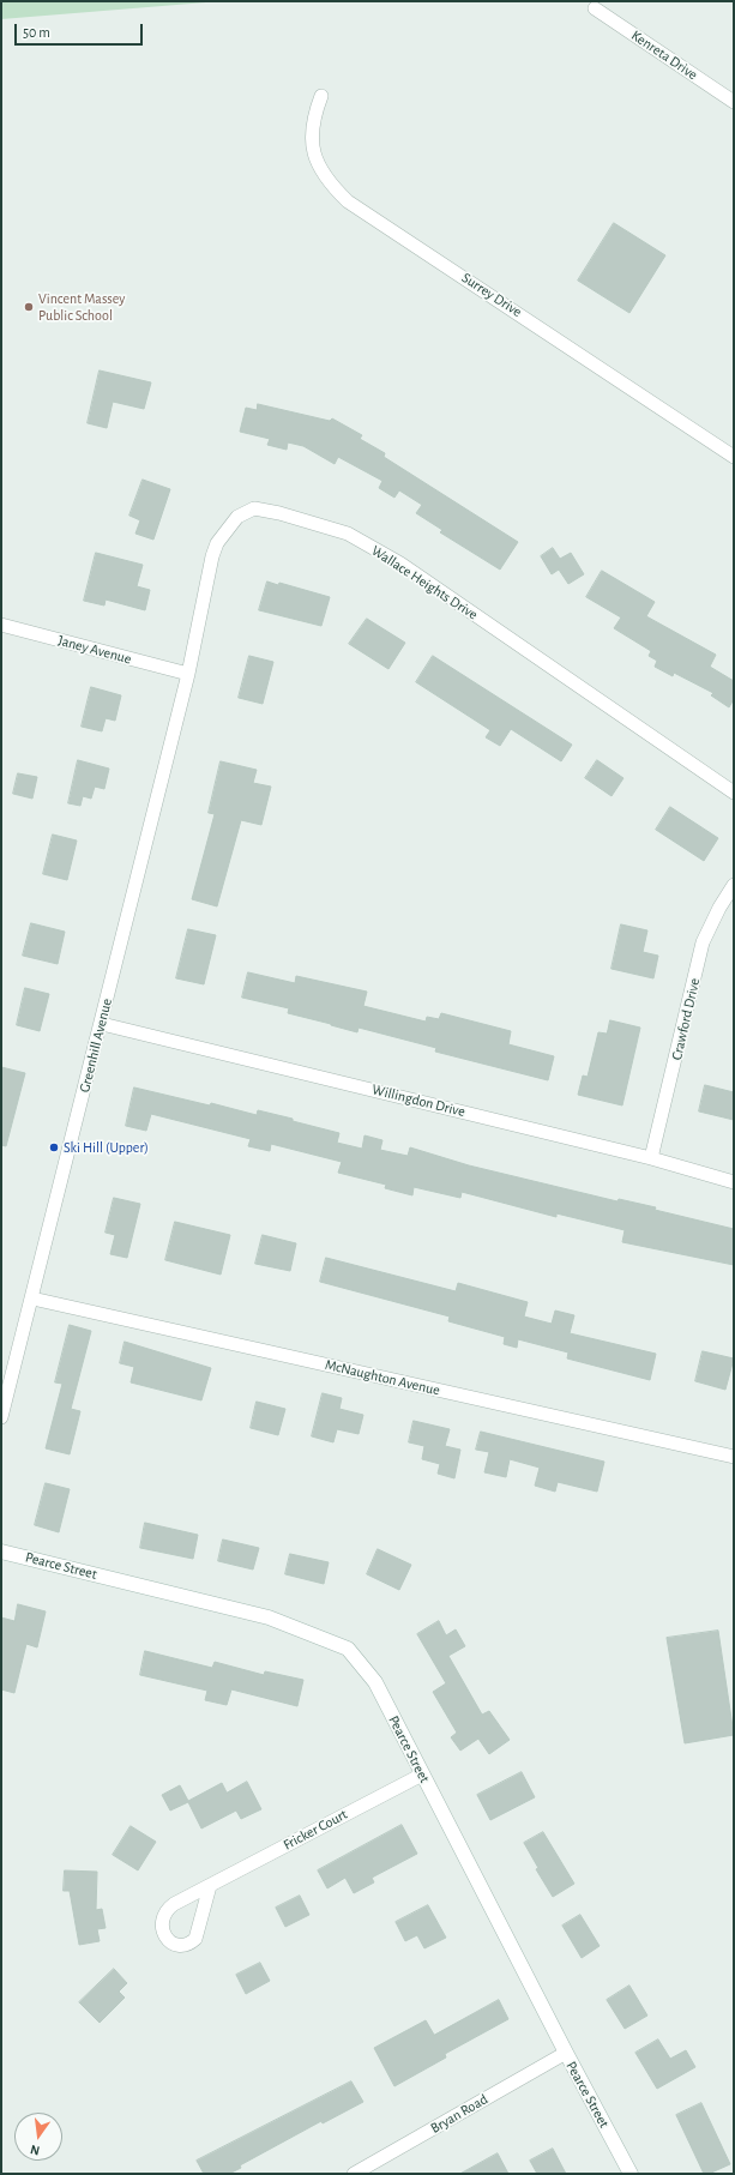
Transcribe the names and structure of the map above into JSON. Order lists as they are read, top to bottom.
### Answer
{
  "streets": {
    "street": [
      "Kenreta Drive",
      "Surrey Drive",
      "Wallace Heights Drive",
      "Janey Avenue",
      "Crawford Drive",
      "Greenhill Avenue",
      "Willingdon Drive",
      "McNaughton Avenue",
      "Pearce Street",
      "Fricker Court",
      "Bryan Road"
    ]
  },
  "crossings": [
    ["Wallace Heights Drive", "Janey Avenue"],
    ["Wallace Heights Drive", "Greenhill Avenue"],
    ["Janey Avenue", "Greenhill Avenue"],
    ["Crawford Drive", "Willingdon Drive"],
    ["Greenhill Avenue", "Willingdon Drive"],
    ["Greenhill Avenue", "McNaughton Avenue"],
    ["Pearce Street", "Fricker Court"],
    ["Pearce Street", "Bryan Road"]
  ],
  "places": ["Vincent Massey Public School", "Ski Hill (Upper)"],
  "scale_bar": "50 m",
  "north": "bottom"
}
